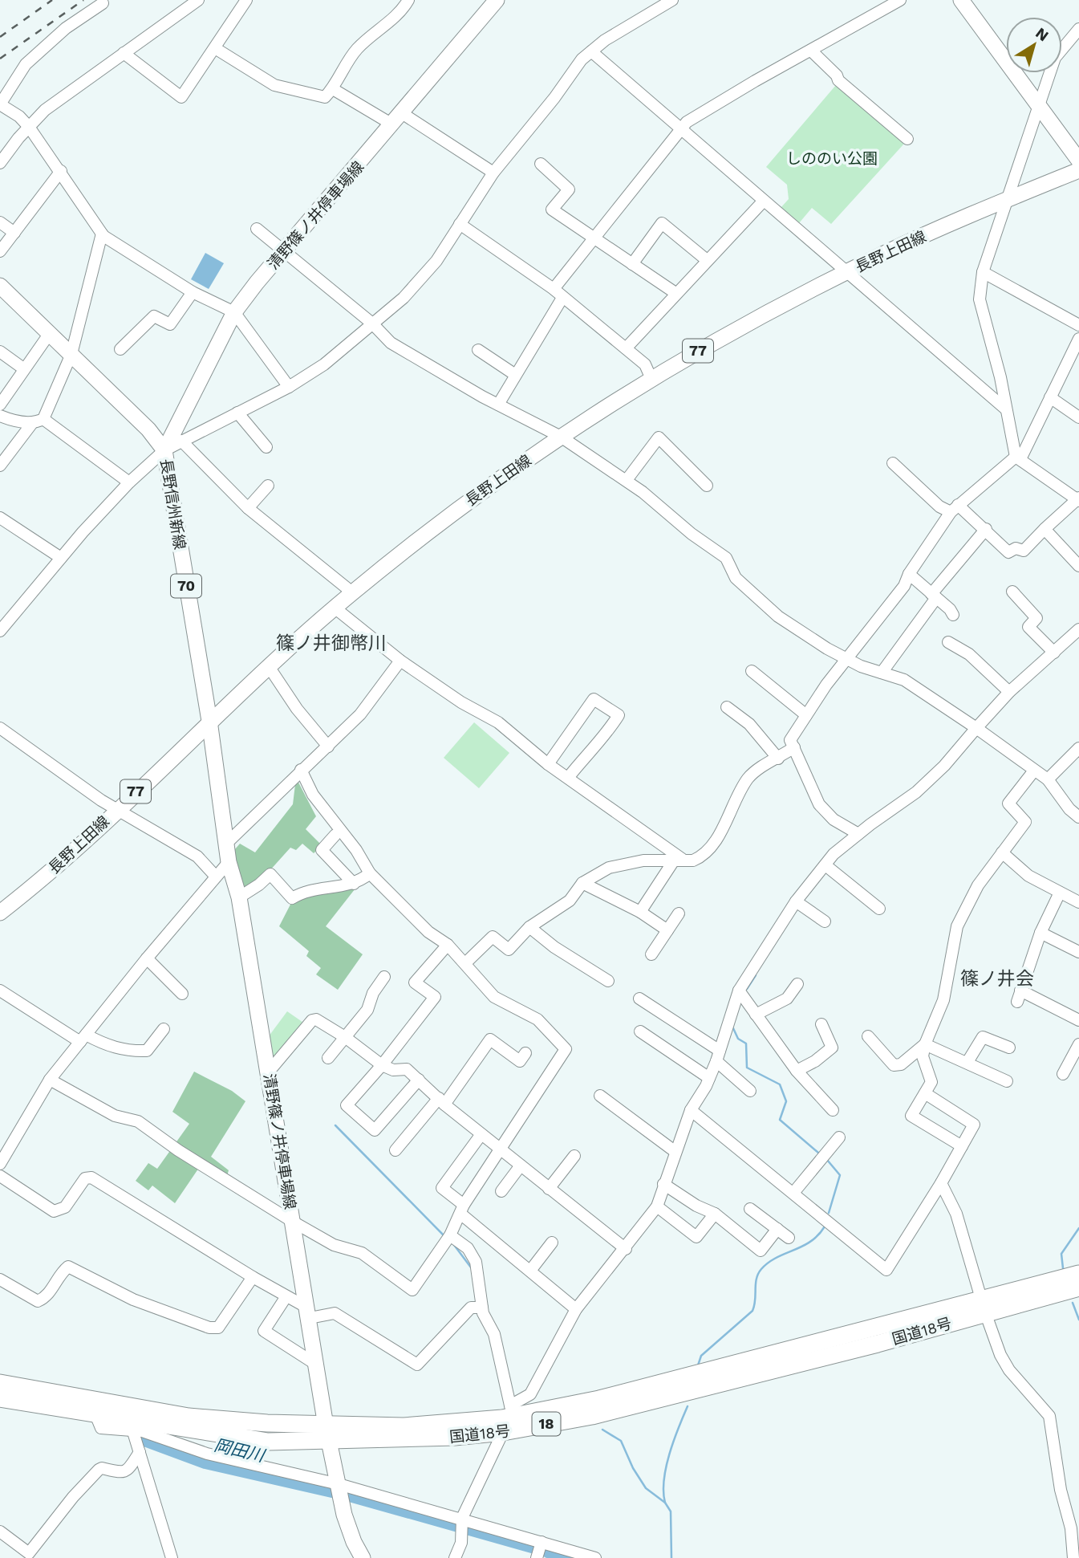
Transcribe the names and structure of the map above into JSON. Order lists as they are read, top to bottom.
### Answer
{
  "streets": {
    "highway": ["国道18号", "18"],
    "main road": [
      "清野篠ノ井停車場線",
      "長野上田線",
      "77",
      "長野信州新線",
      "70"
    ]
  },
  "crossings": [
    ["清野篠ノ井停車場線", "長野上田線"],
    ["清野篠ノ井停車場線", "長野信州新線"],
    ["清野篠ノ井停車場線", "国道18号"],
    ["長野上田線", "長野信州新線"]
  ],
  "districts": ["篠ノ井御幣川", "篠ノ井会"],
  "water": ["岡田川"],
  "parks": ["しののい公園"],
  "north": "top right"
}
